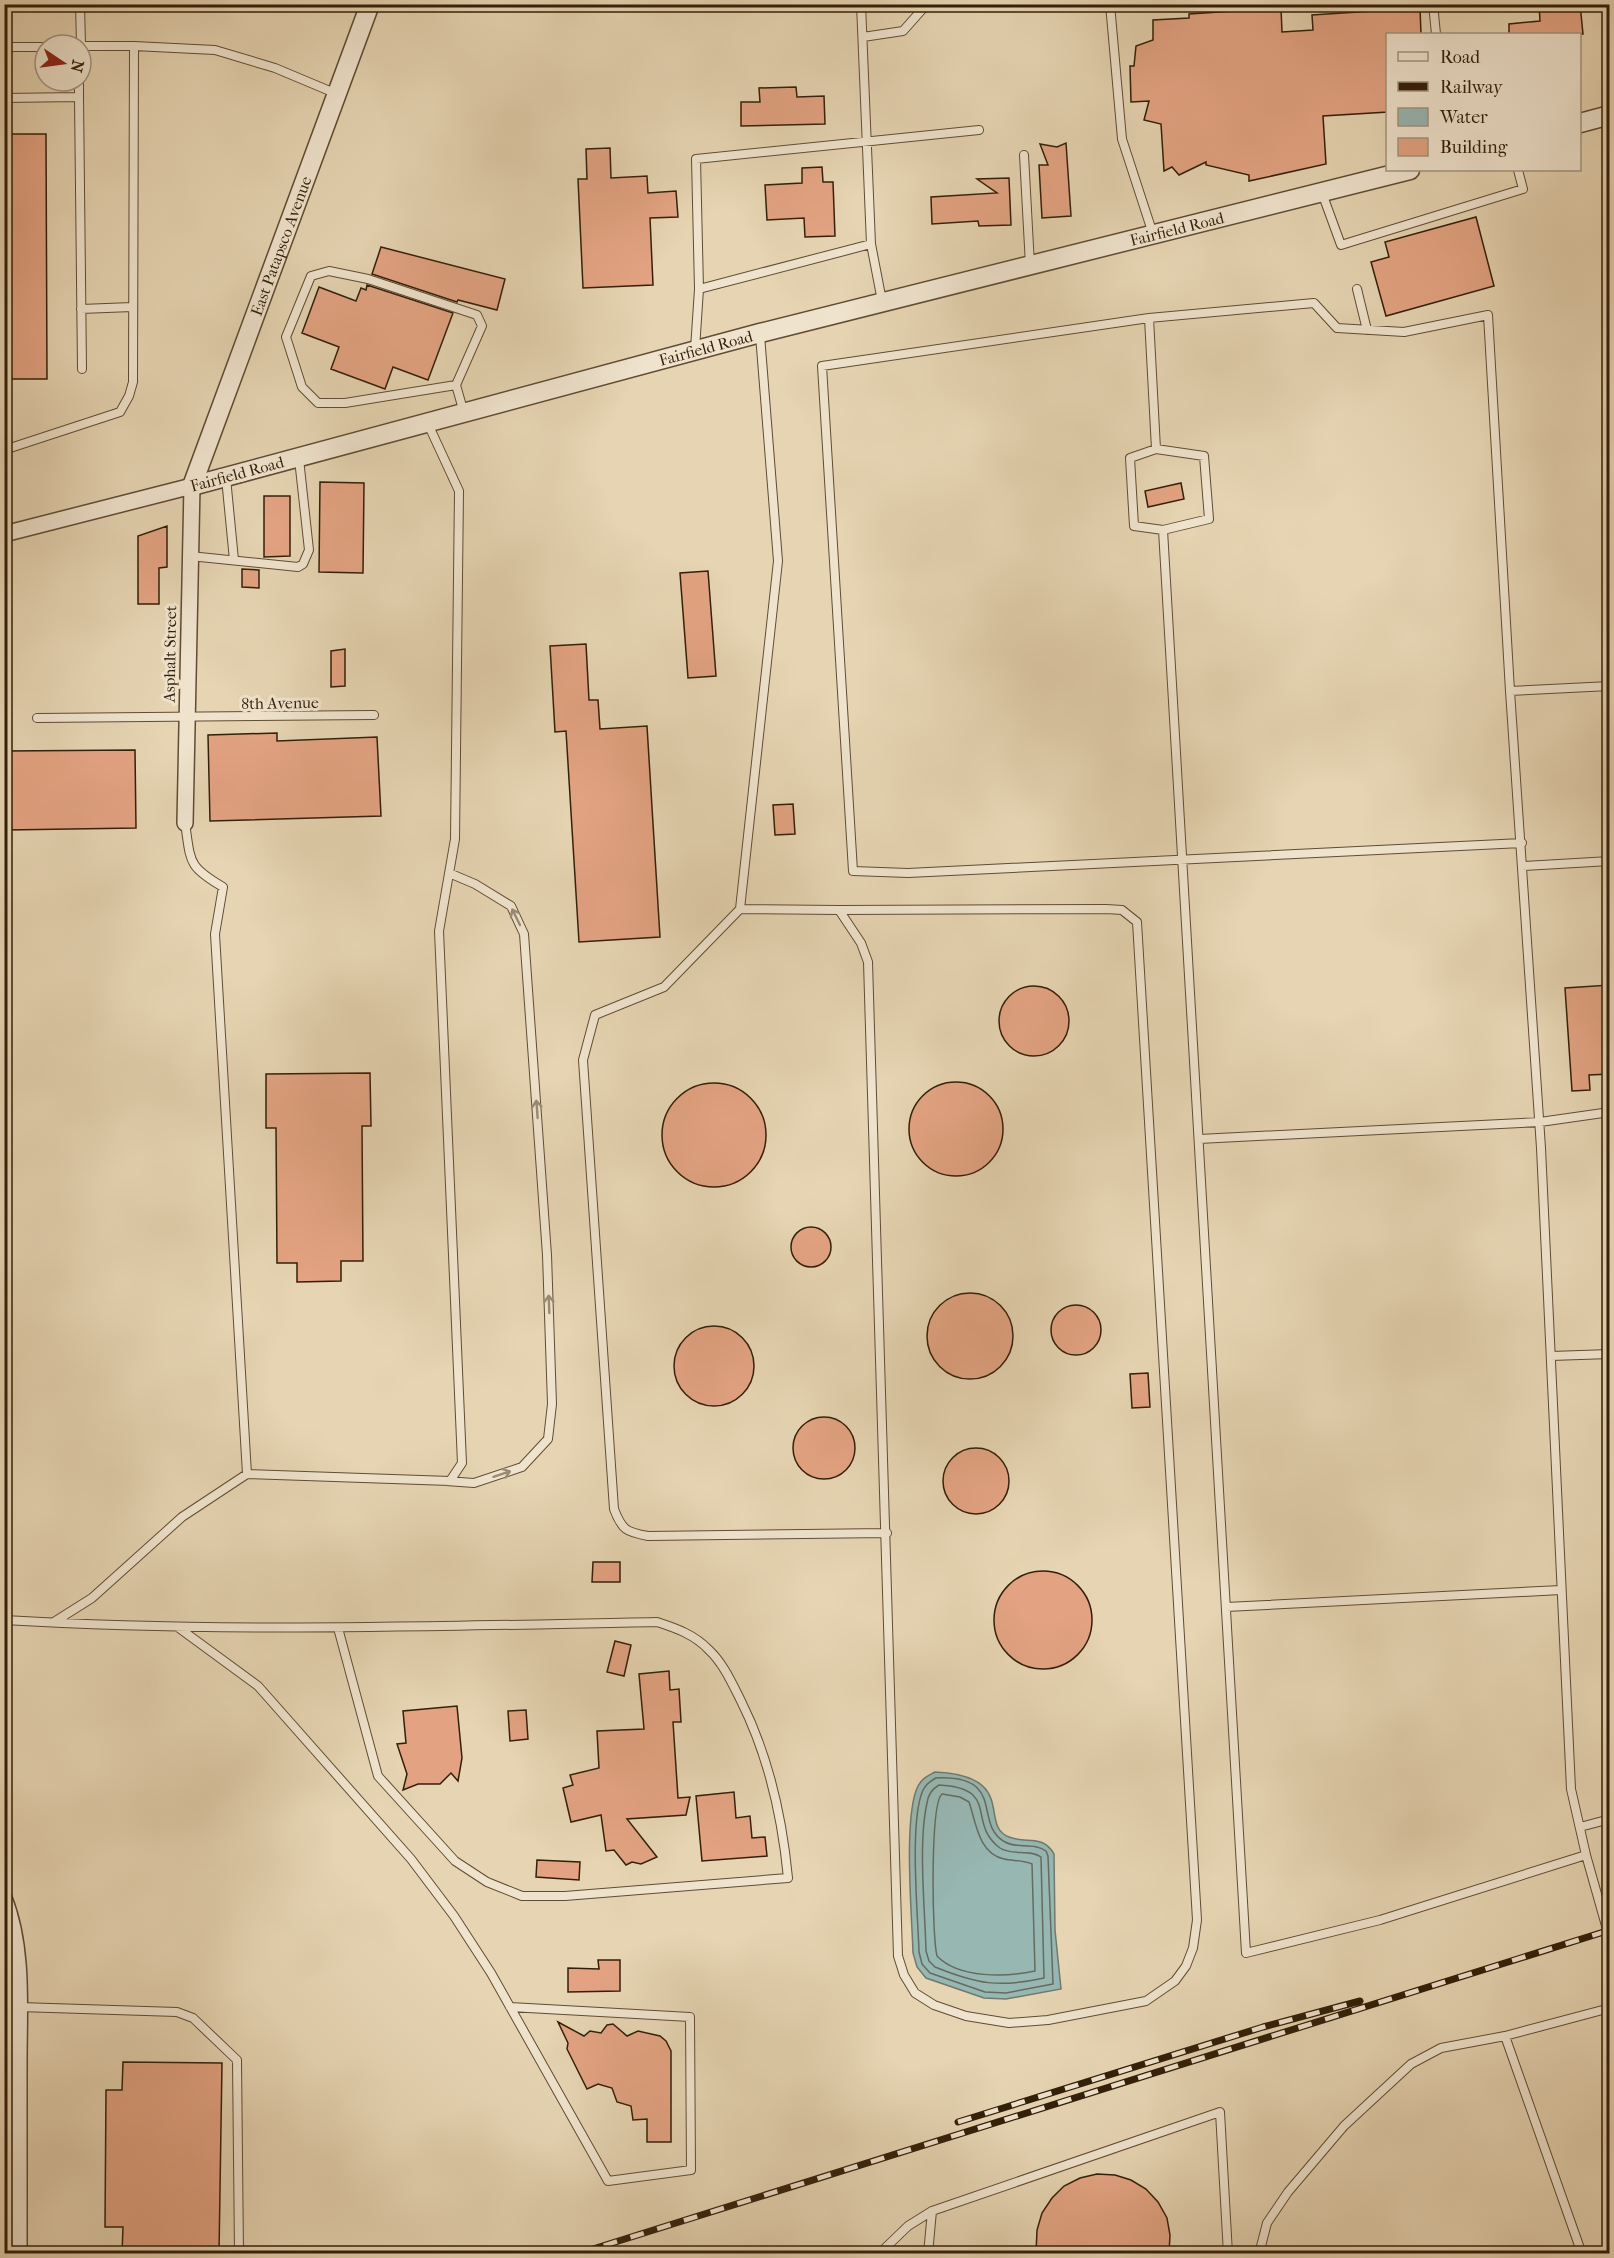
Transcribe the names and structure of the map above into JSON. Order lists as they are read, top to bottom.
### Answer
{
  "streets": {
    "street": ["Fairfield Road", "East Patapsco Avenue", "Asphalt Street"],
    "lane": ["8th Avenue"]
  },
  "crossings": [
    ["Fairfield Road", "East Patapsco Avenue"],
    ["Fairfield Road", "Asphalt Street"],
    ["East Patapsco Avenue", "Asphalt Street"],
    ["Asphalt Street", "8th Avenue"]
  ],
  "legend": [
    "Road",
    "Railway",
    "Water",
    "Building"
  ],
  "north": "right"
}
